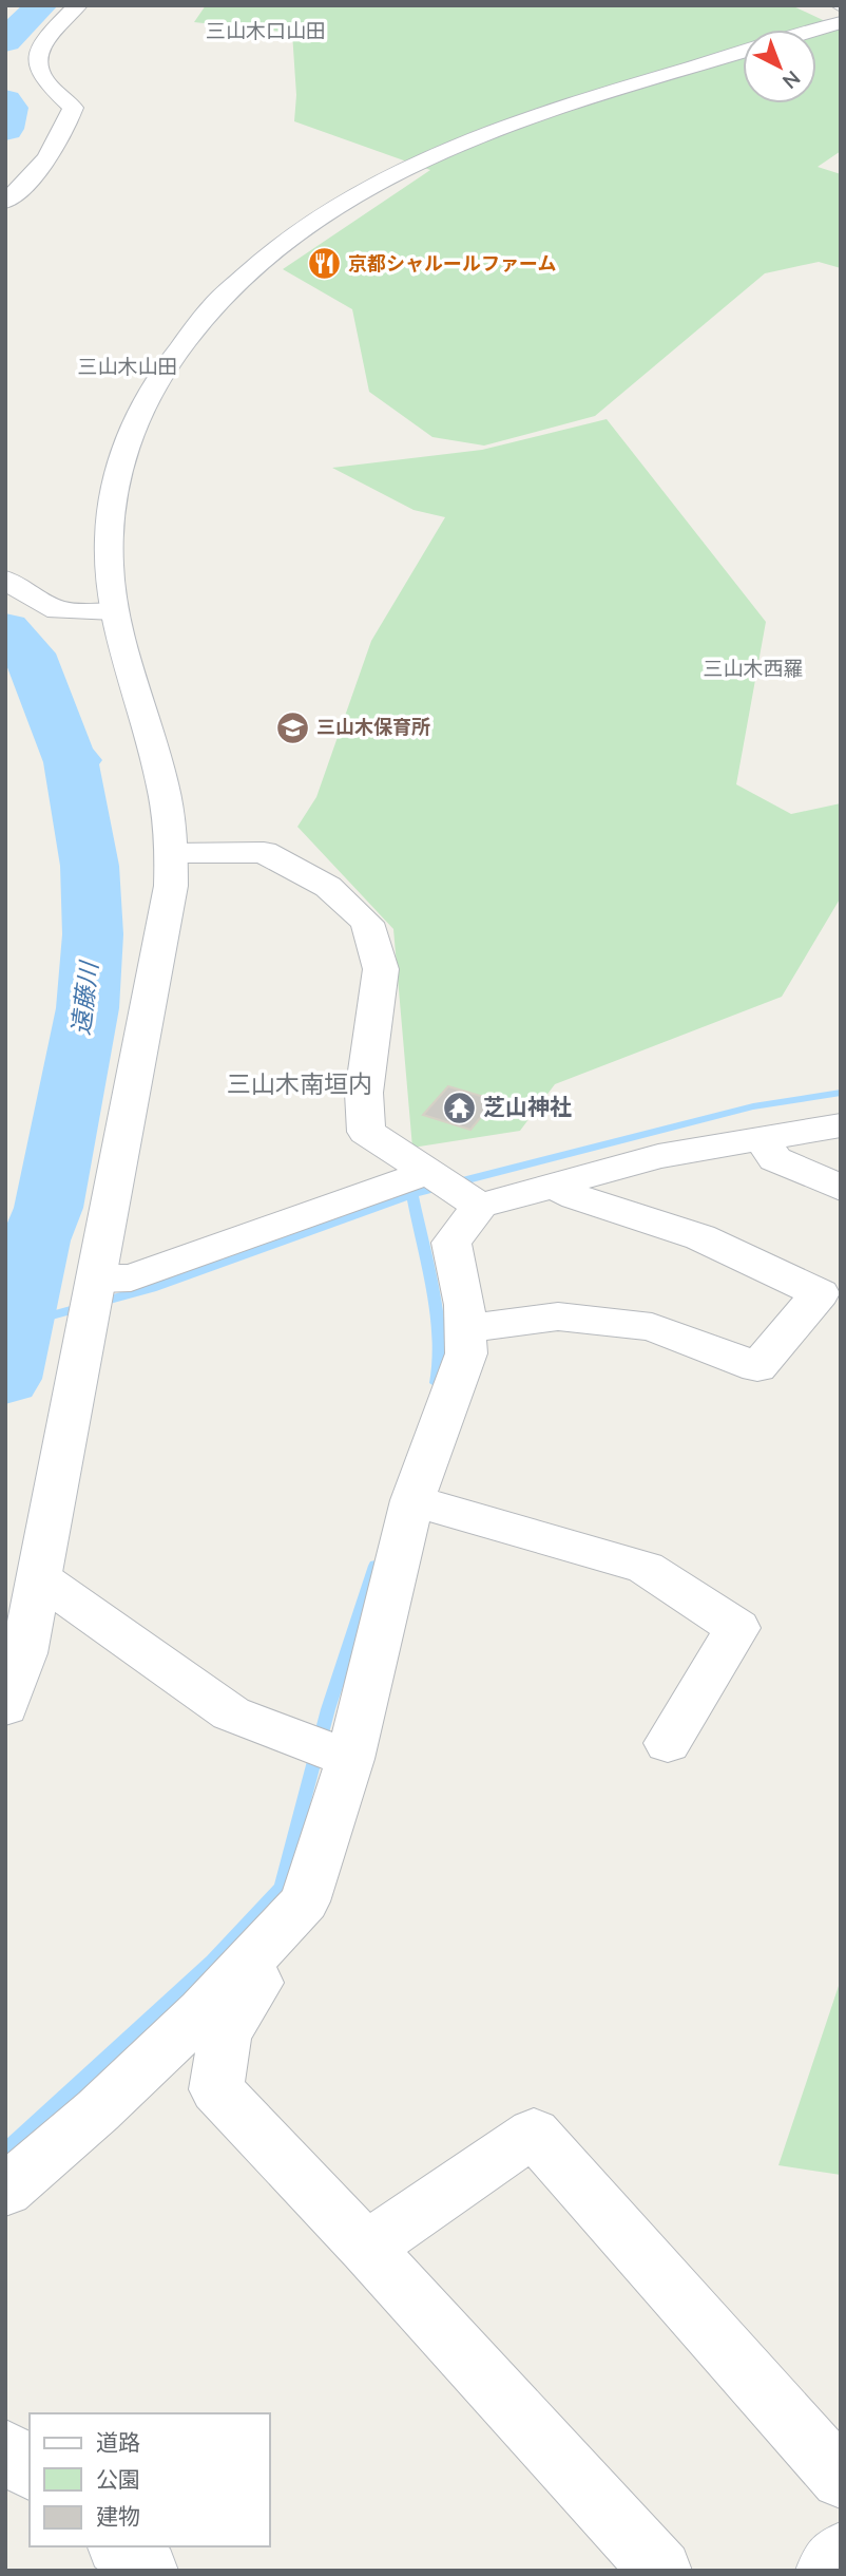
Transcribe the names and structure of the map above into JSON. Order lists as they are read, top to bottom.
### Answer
{
  "districts": [
    "三山木口山田",
    "三山木山田",
    "三山木西羅",
    "三山木南垣内"
  ],
  "water": ["遠藤川"],
  "places": {
    "restaurant": ["京都シャルールファーム"],
    "school or university": ["三山木保育所"],
    "temple": ["芝山神社"]
  },
  "legend": ["道路", "公園", "建物"],
  "north": "bottom right"
}
